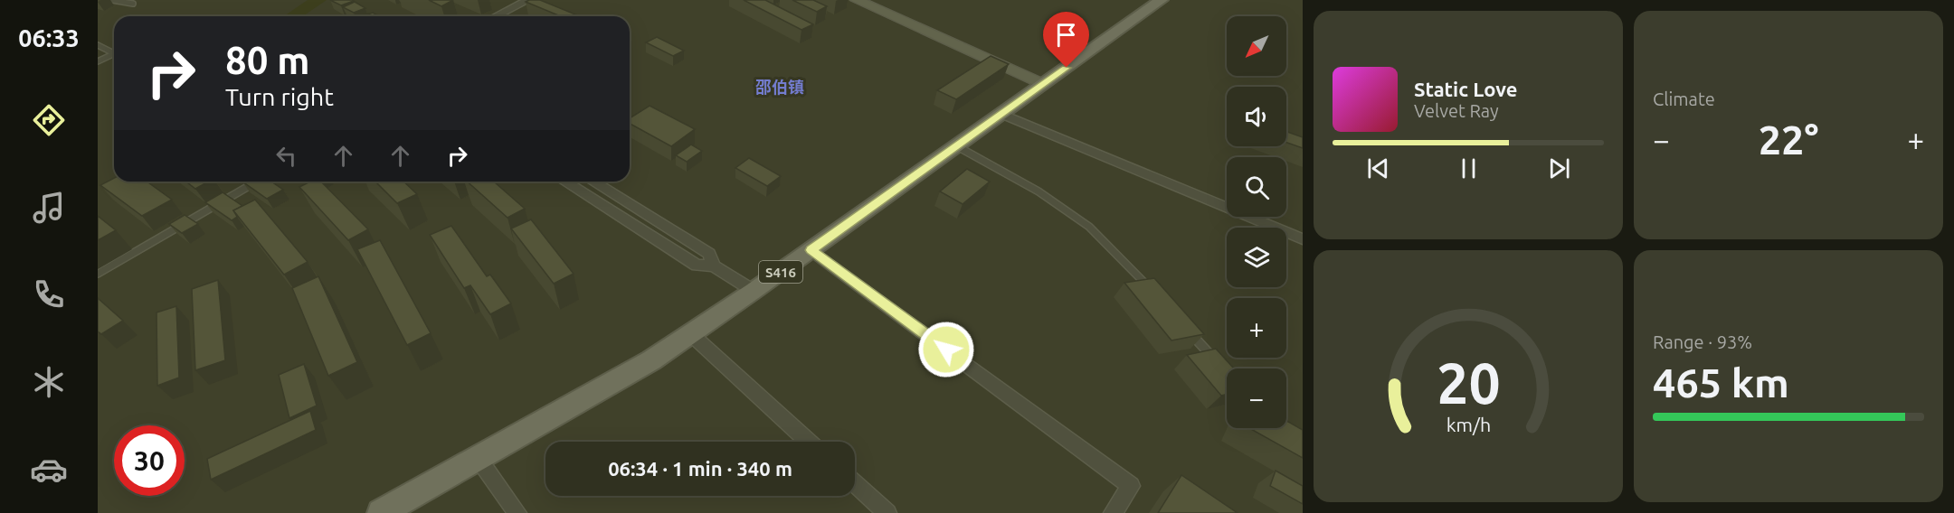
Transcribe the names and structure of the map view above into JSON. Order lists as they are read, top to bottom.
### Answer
{
  "streets": {
    "main road": ["S416"]
  },
  "districts": ["邵伯镇"],
  "north": "bottom left",
  "page": {
    "tabs": "06:33",
    "tile": [
      "Climate",
      ["Range · 93%", "465 km"]
    ],
    "map_buttons": ["+", "−"],
    "turn": ["80 m", "Turn right"],
    "song": ["Static Love", "Velvet Ray"],
    "heat": ["−", "22°", "+"],
    "limit": "30",
    "trip": "06:34 · 1 min · 340 m",
    "gauge": ["20", "km/h"]
  }
}
